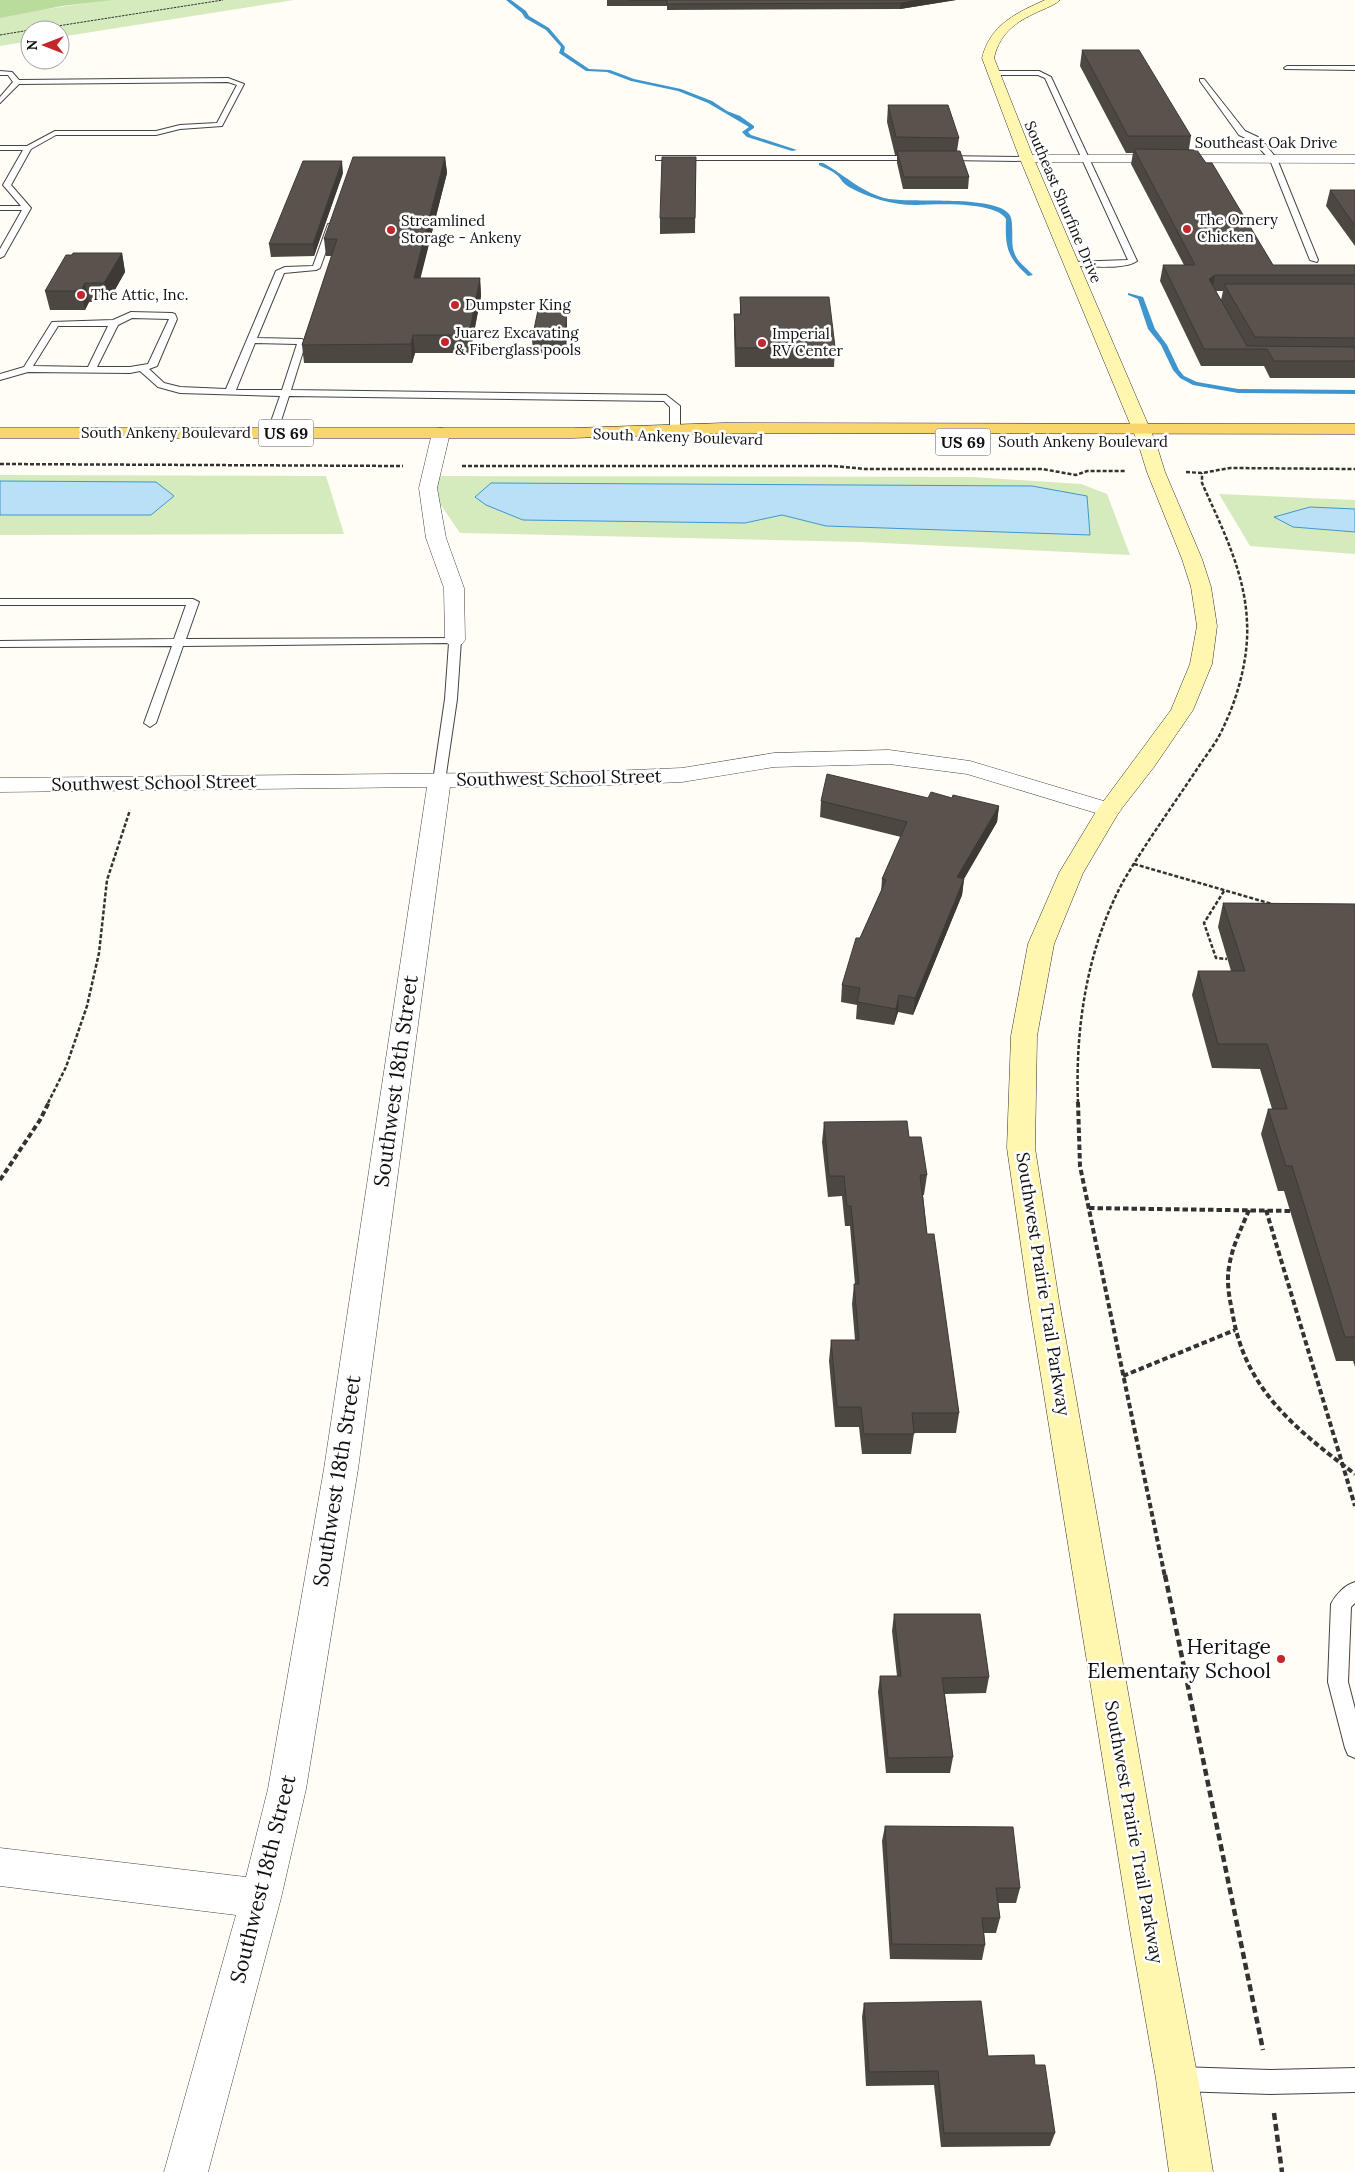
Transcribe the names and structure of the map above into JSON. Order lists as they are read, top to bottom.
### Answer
{
  "streets": {
    "main road": ["South Ankeny Boulevard", "US 69"],
    "street": [
      "Southeast Oak Drive",
      "Southeast Shurfine Drive",
      "Southwest School Street",
      "Southwest 18th Street",
      "Southwest Prairie Trail Parkway"
    ]
  },
  "crossings": [
    ["Southeast Oak Drive", "Southeast Shurfine Drive"],
    ["Southeast Shurfine Drive", "South Ankeny Boulevard"],
    ["Southeast Shurfine Drive", "Southwest Prairie Trail Parkway"],
    ["South Ankeny Boulevard", "Southwest Prairie Trail Parkway"],
    ["Southwest School Street", "Southwest 18th Street"],
    ["Southwest School Street", "Southwest Prairie Trail Parkway"]
  ],
  "places": [
    "The Ornery Chicken",
    "Streamlined Storage - Ankeny",
    "The Attic, Inc.",
    "Dumpster King",
    "Juarez Excavating & Fiberglass pools",
    "Imperial RV Center",
    "Heritage Elementary School"
  ],
  "north": "left"
}
